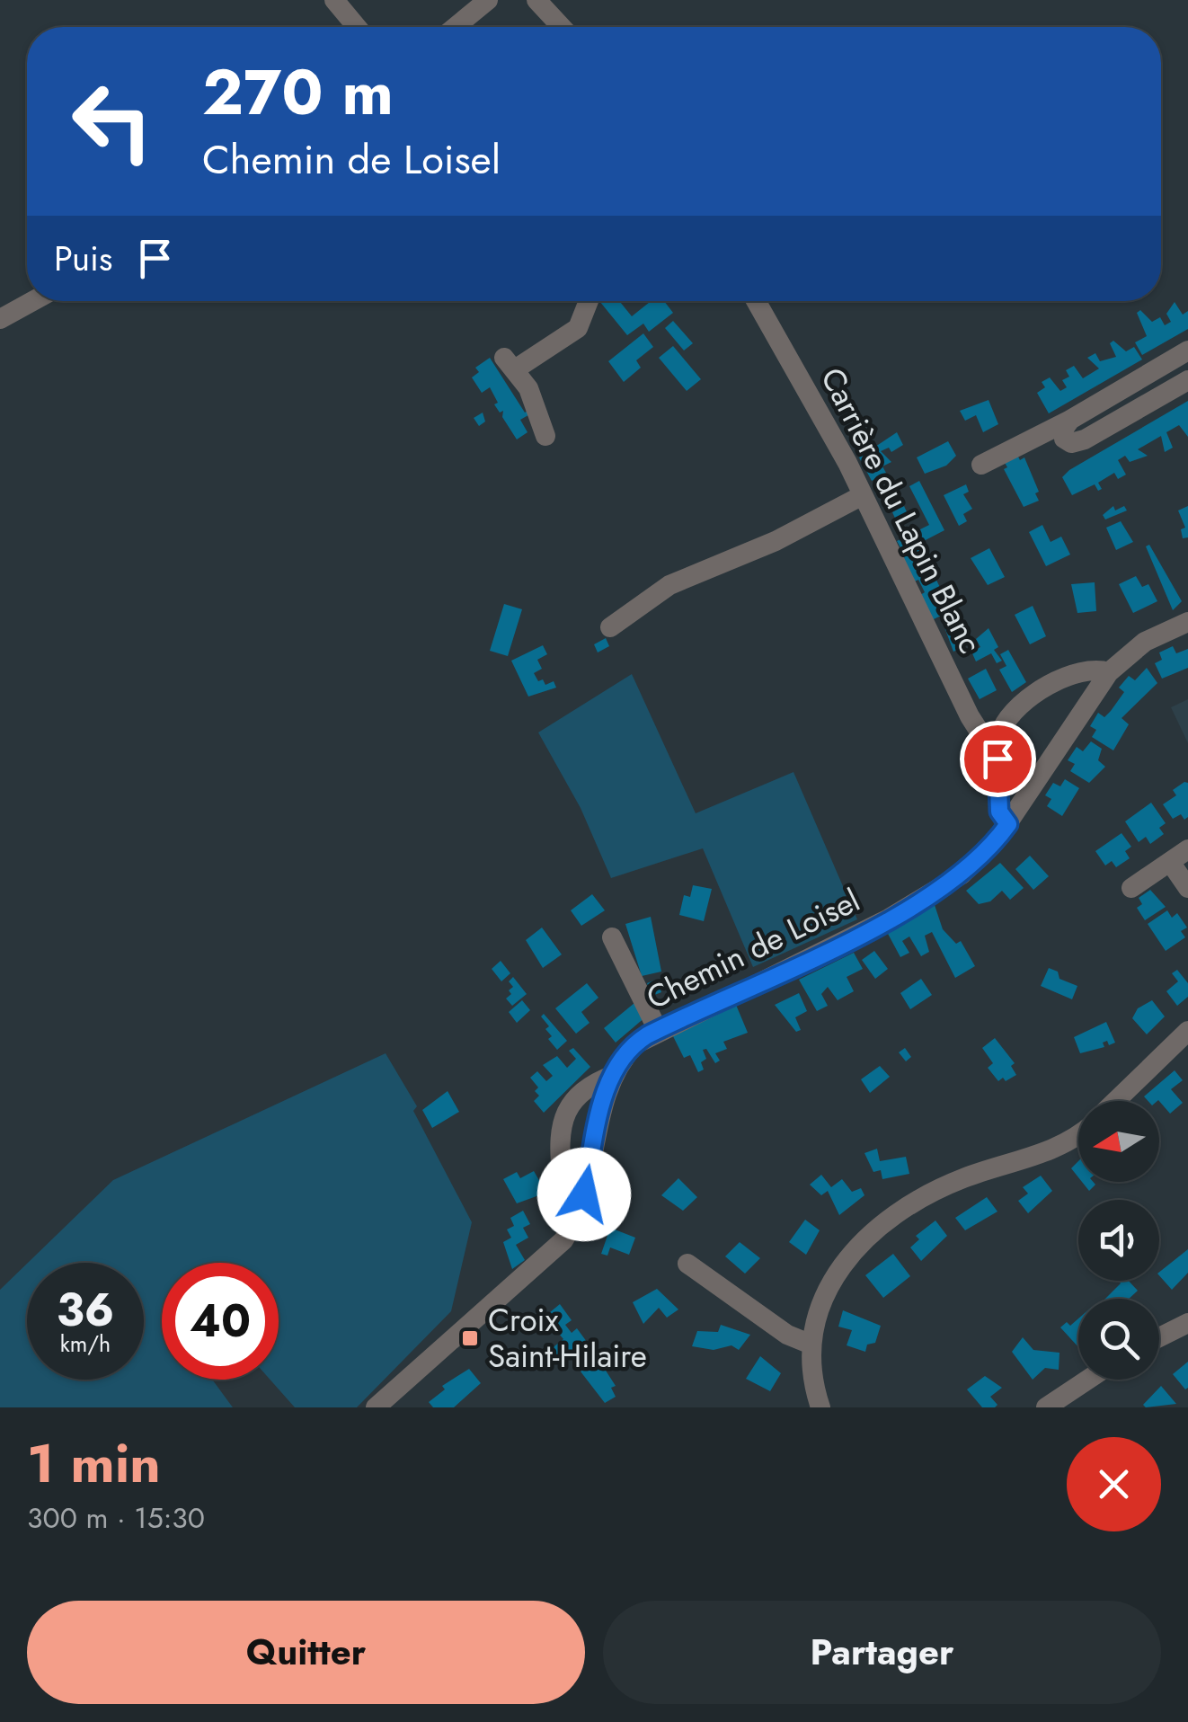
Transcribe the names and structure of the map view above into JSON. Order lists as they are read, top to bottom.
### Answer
{
  "streets": {
    "street": ["Carrière du Lapin Blanc", "Chemin de Loisel"]
  },
  "places": {
    "transit": ["Croix Saint-Hilaire"]
  },
  "north": "left",
  "page": {
    "turn": ["270 m", "Chemin de Loisel"],
    "then": "Puis",
    "speed": "36 km/h",
    "limit": "40",
    "heading": ["1 min", "300 m · 15:30"],
    "buttons": ["Quitter", "Partager"]
  }
}
